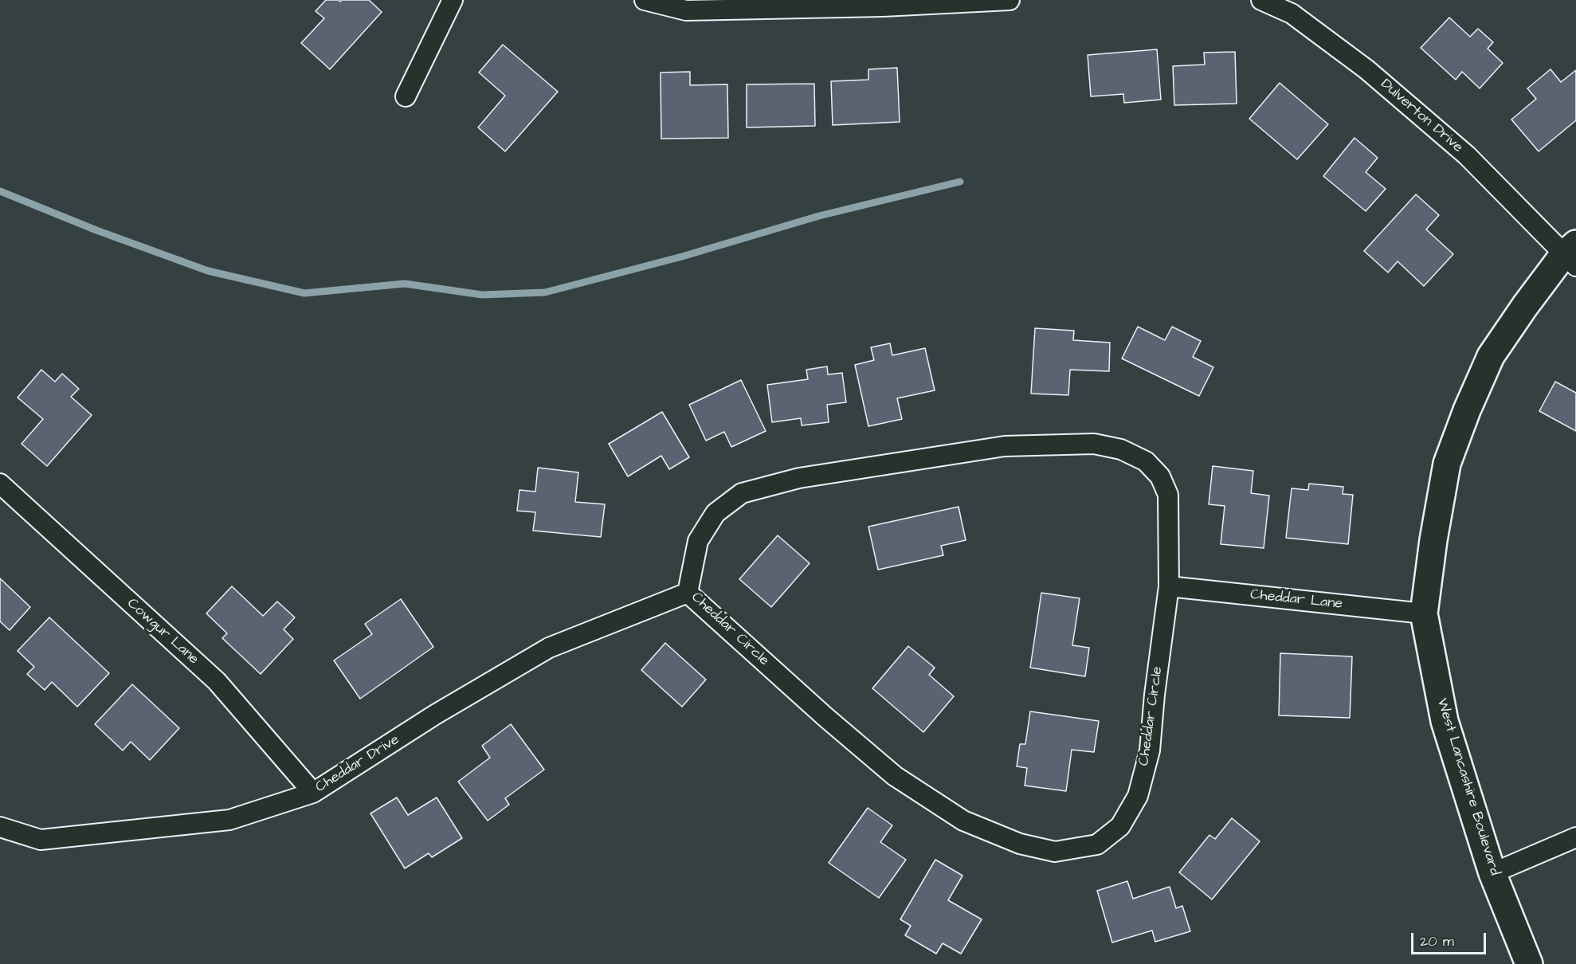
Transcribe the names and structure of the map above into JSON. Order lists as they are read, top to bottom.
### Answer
{
  "streets": {
    "main road": ["West Lancashire Boulevard"],
    "street": [
      "Dulverton Drive",
      "Cheddar Lane",
      "Cheddar Circle",
      "Cowgur Lane",
      "Cheddar Drive"
    ]
  },
  "crossings": [
    ["Dulverton Drive", "West Lancashire Boulevard"],
    ["Cheddar Lane", "Cheddar Circle"],
    ["Cheddar Lane", "West Lancashire Boulevard"],
    ["Cheddar Circle", "Cheddar Drive"],
    ["Cowgur Lane", "Cheddar Drive"]
  ],
  "scale_bar": "20 m"
}
